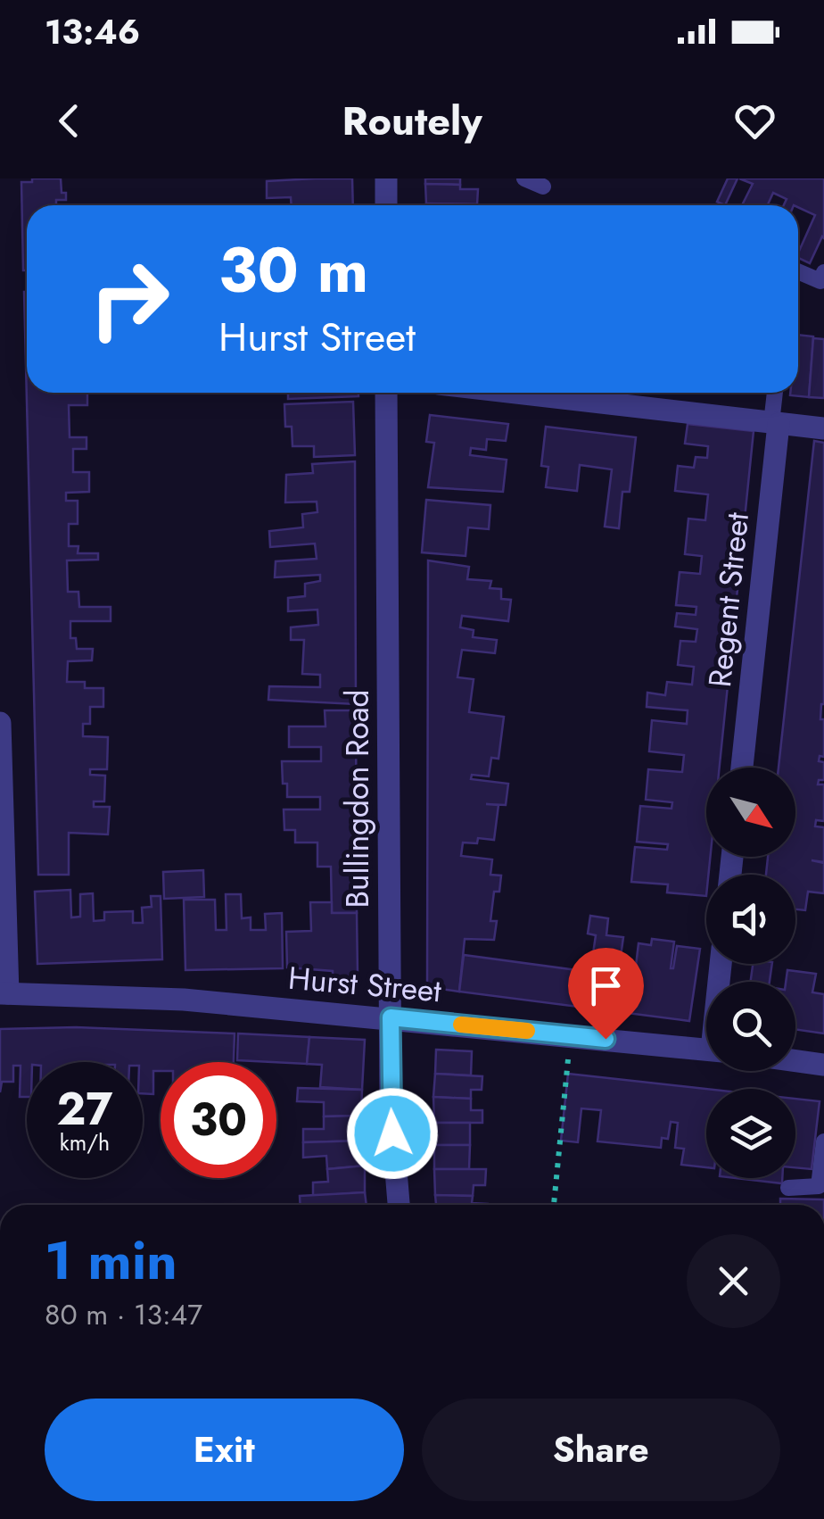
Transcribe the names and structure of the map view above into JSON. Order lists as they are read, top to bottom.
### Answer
{
  "streets": {
    "street": ["Regent Street", "Bullingdon Road", "Hurst Street"]
  },
  "crossings": [
    ["Bullingdon Road", "Hurst Street"]
  ],
  "north": "bottom right",
  "page": {
    "status": "13:46",
    "header": "Routely",
    "turn": ["30 m", "Hurst Street"],
    "speed": "27 km/h",
    "limit": "30",
    "heading": ["1 min", "80 m · 13:47"],
    "buttons": ["Exit", "Share"]
  }
}
